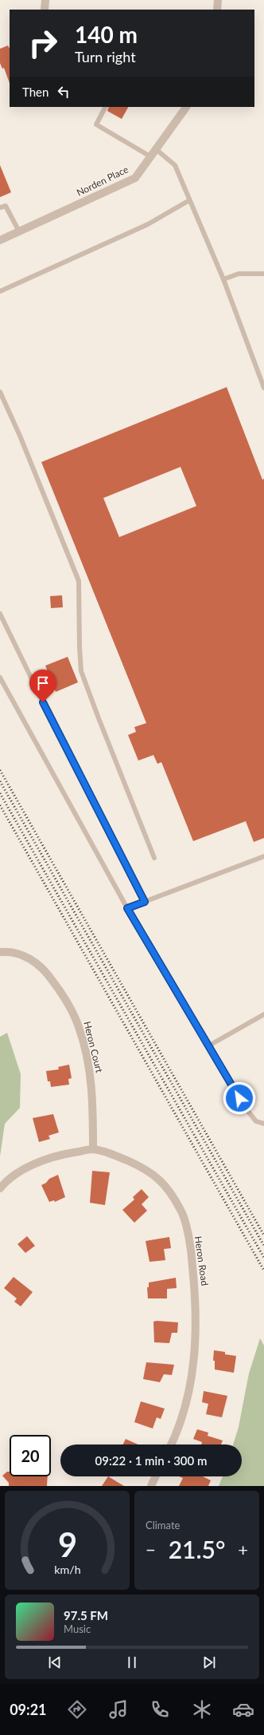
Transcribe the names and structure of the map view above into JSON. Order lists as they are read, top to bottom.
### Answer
{
  "streets": {
    "street": ["Norden Place", "Heron Court", "Heron Road"]
  },
  "crossings": [
    ["Heron Court", "Heron Road"]
  ],
  "page": {
    "turn": ["140 m", "Turn right"],
    "then": "Then",
    "limit": "20",
    "trip": "09:22 · 1 min · 300 m",
    "tile": "Climate",
    "heat": ["−", "21.5°", "+"],
    "song": ["97.5 FM", "Music"],
    "tabs": "09:21",
    "gauge": ["9", "km/h"]
  }
}
